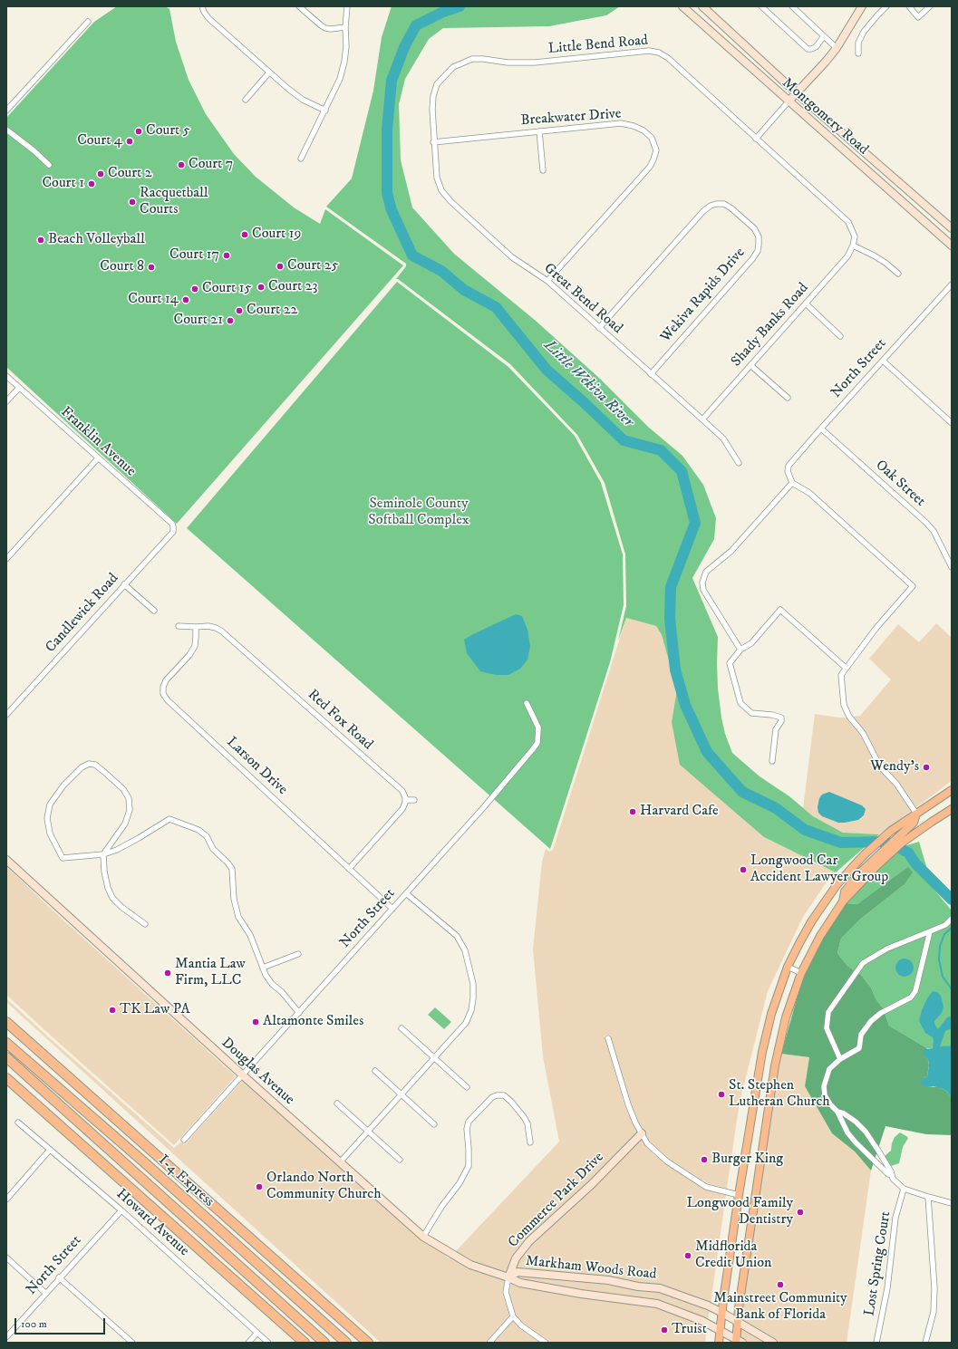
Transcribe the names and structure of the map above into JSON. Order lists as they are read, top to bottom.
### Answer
{
  "streets": {
    "highway": ["I-4 Express"],
    "main road": [
      "Montgomery Road",
      "Douglas Avenue",
      "Commerce Park Drive",
      "Markham Woods Road"
    ],
    "street": [
      "Little Bend Road",
      "Breakwater Drive",
      "Wekiva Rapids Drive",
      "Great Bend Road",
      "Shady Banks Road",
      "North Street",
      "Franklin Avenue",
      "Oak Street",
      "Candlewick Road",
      "Red Fox Road",
      "Larson Drive",
      "Howard Avenue",
      "Lost Spring Court"
    ]
  },
  "crossings": [
    ["Little Bend Road", "Breakwater Drive"],
    ["Little Bend Road", "Great Bend Road"],
    ["Little Bend Road", "Shady Banks Road"],
    ["Breakwater Drive", "Great Bend Road"],
    ["Wekiva Rapids Drive", "Great Bend Road"],
    ["Great Bend Road", "Shady Banks Road"],
    ["North Street", "Oak Street"],
    ["North Street", "Larson Drive"],
    ["North Street", "Douglas Avenue"],
    ["North Street", "Howard Avenue"],
    ["Franklin Avenue", "Candlewick Road"],
    ["Red Fox Road", "Larson Drive"],
    ["Douglas Avenue", "Commerce Park Drive"],
    ["Douglas Avenue", "Markham Woods Road"],
    ["Commerce Park Drive", "Markham Woods Road"]
  ],
  "water": ["Little Wekiva River"],
  "parks": ["Seminole County Softball Complex"],
  "places": [
    "Court 5",
    "Court 4",
    "Court 7",
    "Court 2",
    "Court 1",
    "Racquetball Courts",
    "Court 19",
    "Beach Volleyball",
    "Court 17",
    "Court 25",
    "Court 8",
    "Court 23",
    "Court 15",
    "Court 14",
    "Court 22",
    "Court 21",
    "Wendy's",
    "Harvard Cafe",
    "Longwood Car Accident Lawyer Group",
    "Mantia Law Firm, LLC",
    "TK Law PA",
    "Altamonte Smiles",
    "St. Stephen Lutheran Church",
    "Burger King",
    "Orlando North Community Church",
    "Longwood Family Dentistry",
    "Midflorida Credit Union",
    "Mainstreet Community Bank of Florida",
    "Truist"
  ],
  "scale_bar": "100 m"
}
